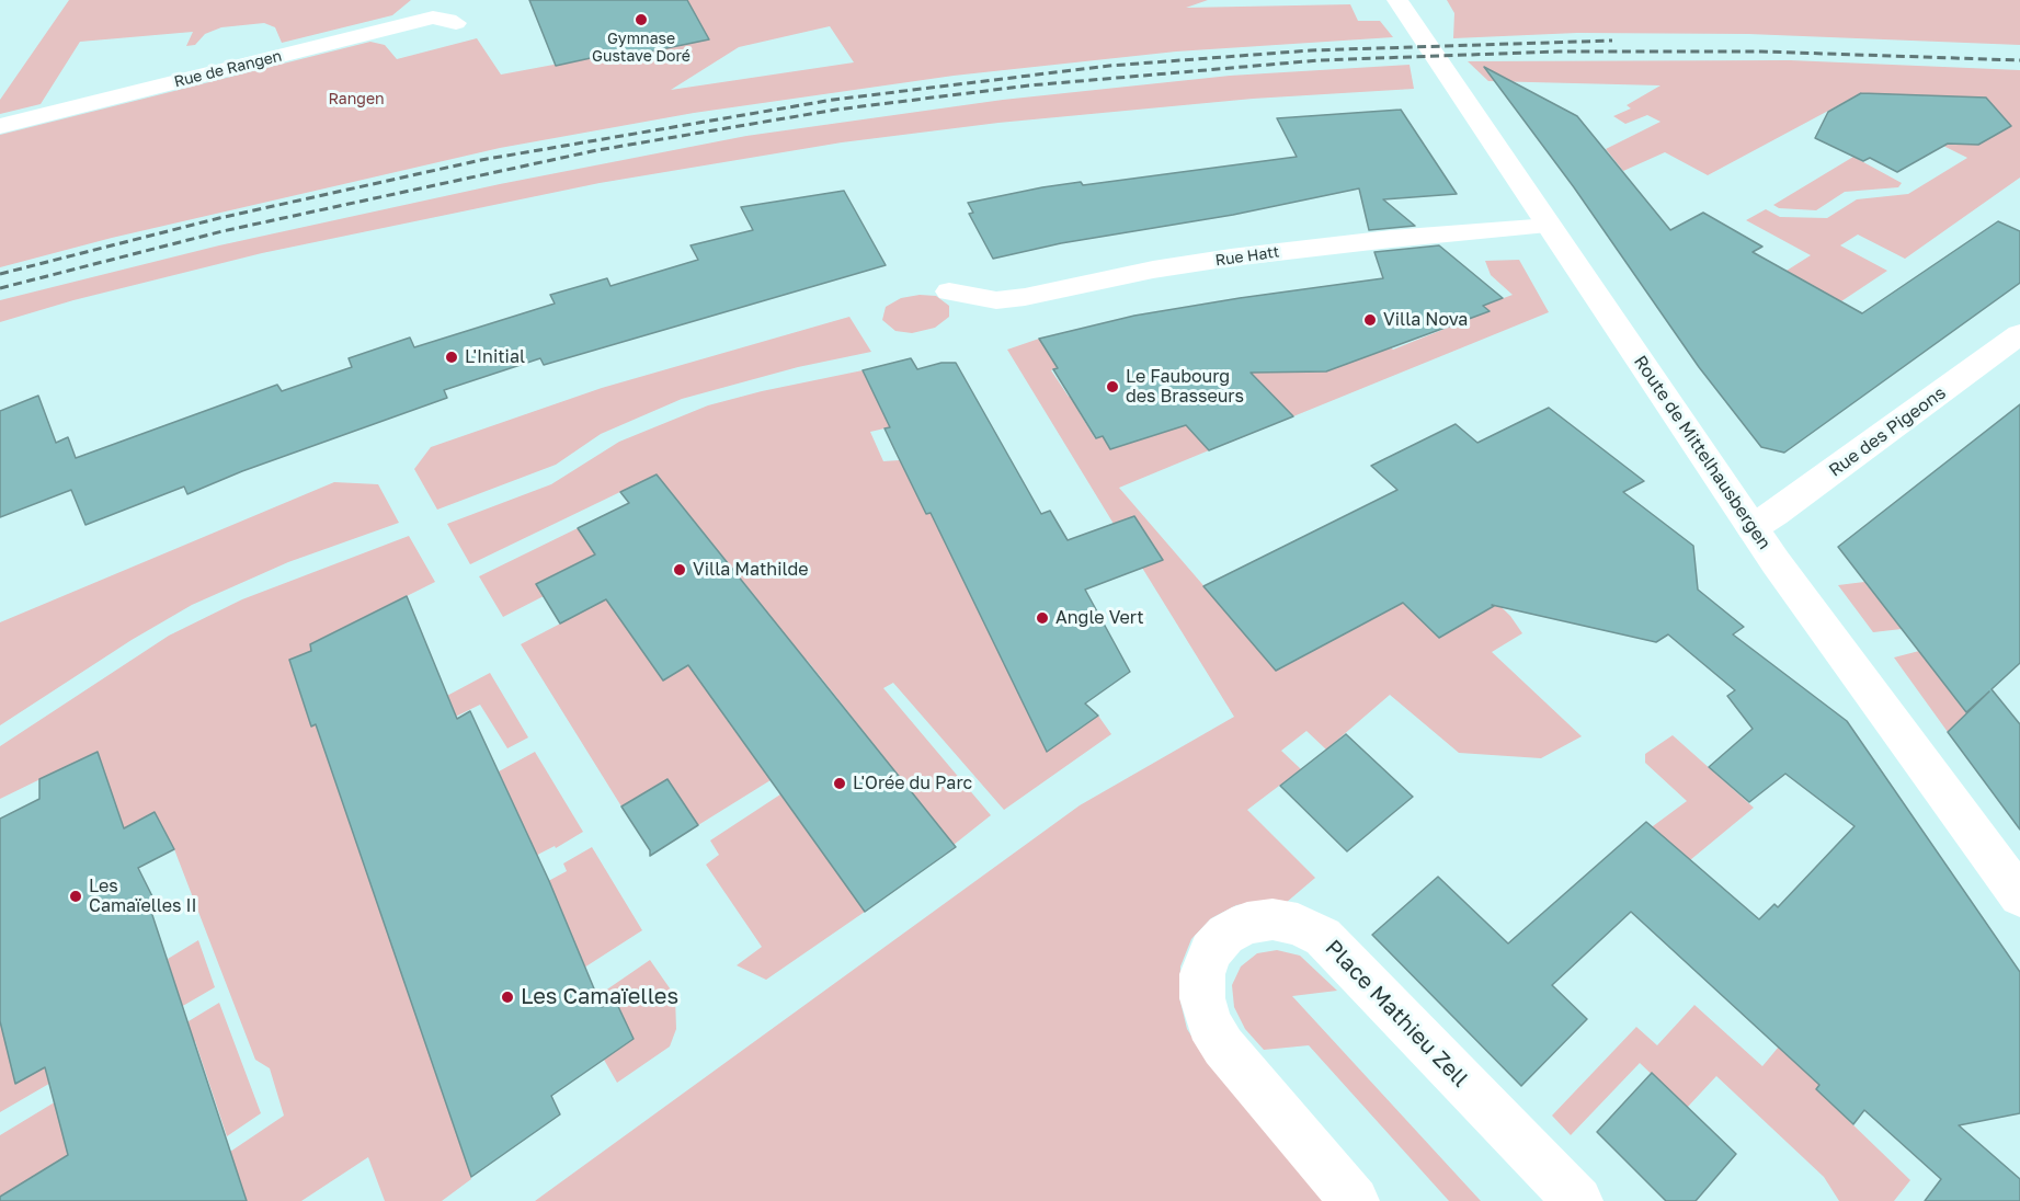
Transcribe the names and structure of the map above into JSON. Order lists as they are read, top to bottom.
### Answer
{
  "streets": {
    "street": [
      "Rue de Rangen",
      "Rue Hatt",
      "Rue des Pigeons",
      "Route de Mittelhausbergen",
      "Place Mathieu Zell"
    ]
  },
  "crossings": [
    ["Rue Hatt", "Route de Mittelhausbergen"],
    ["Rue des Pigeons", "Route de Mittelhausbergen"]
  ],
  "parks": ["Rangen"],
  "places": [
    "Gymnase Gustave Doré",
    "Villa Nova",
    "L'Initial",
    "Le Faubourg des Brasseurs",
    "Villa Mathilde",
    "Angle Vert",
    "L'Orée du Parc",
    "Les Camaïelles II",
    "Les Camaïelles"
  ]
}
